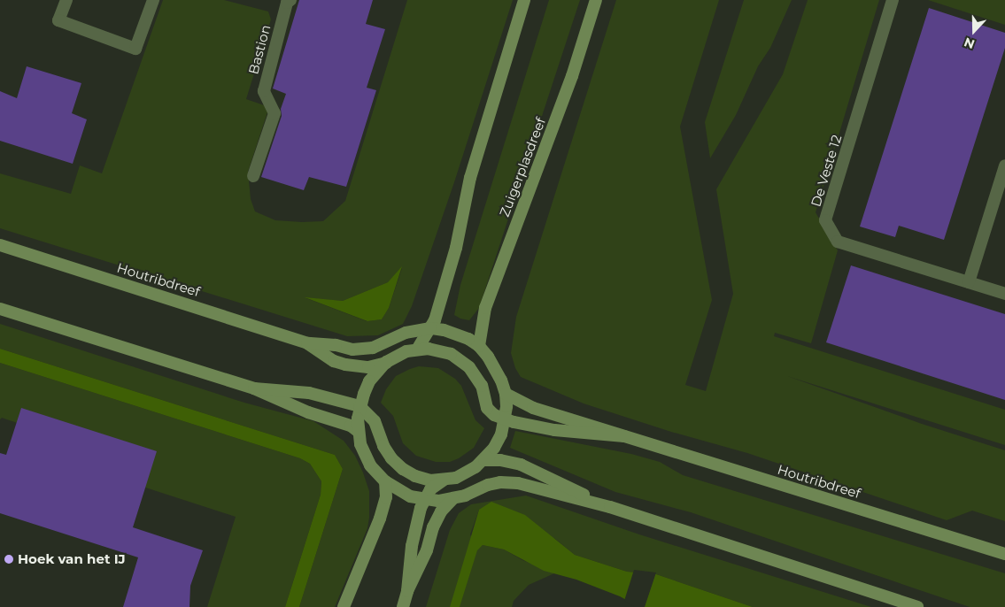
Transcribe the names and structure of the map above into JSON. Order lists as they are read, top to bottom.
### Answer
{
  "streets": {
    "main road": ["Zuigerplasdreef", "Houtribdreef"],
    "street": ["Bastion", "De Veste 12"]
  },
  "places": ["Hoek van het IJ"],
  "north": "bottom"
}
